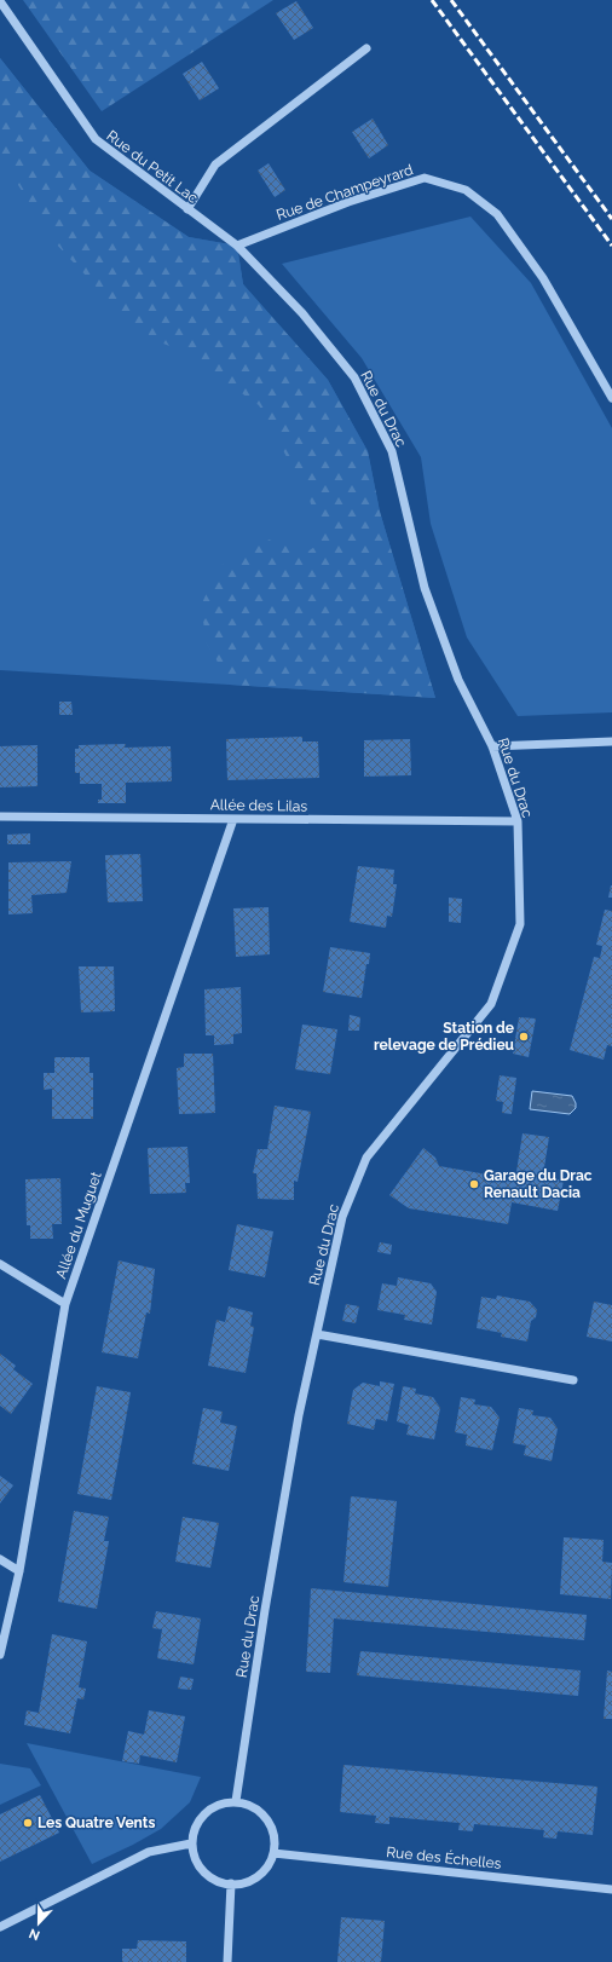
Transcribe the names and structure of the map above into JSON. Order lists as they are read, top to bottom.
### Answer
{
  "streets": {
    "street": [
      "Rue du Petit Lac",
      "Rue de Champeyrard",
      "Rue du Drac",
      "Allée des Lilas",
      "Allée du Muguet",
      "Rue des Échelles"
    ]
  },
  "crossings": [
    ["Rue du Petit Lac", "Rue de Champeyrard"],
    ["Rue du Petit Lac", "Rue du Drac"],
    ["Rue de Champeyrard", "Rue du Drac"],
    ["Rue du Drac", "Allée des Lilas"],
    ["Rue du Drac", "Rue des Échelles"],
    ["Allée des Lilas", "Allée du Muguet"]
  ],
  "places": ["Station de relevage de Prédieu", "Garage du Drac Renault Dacia", "Les Quatre Vents"],
  "north": "bottom"
}
